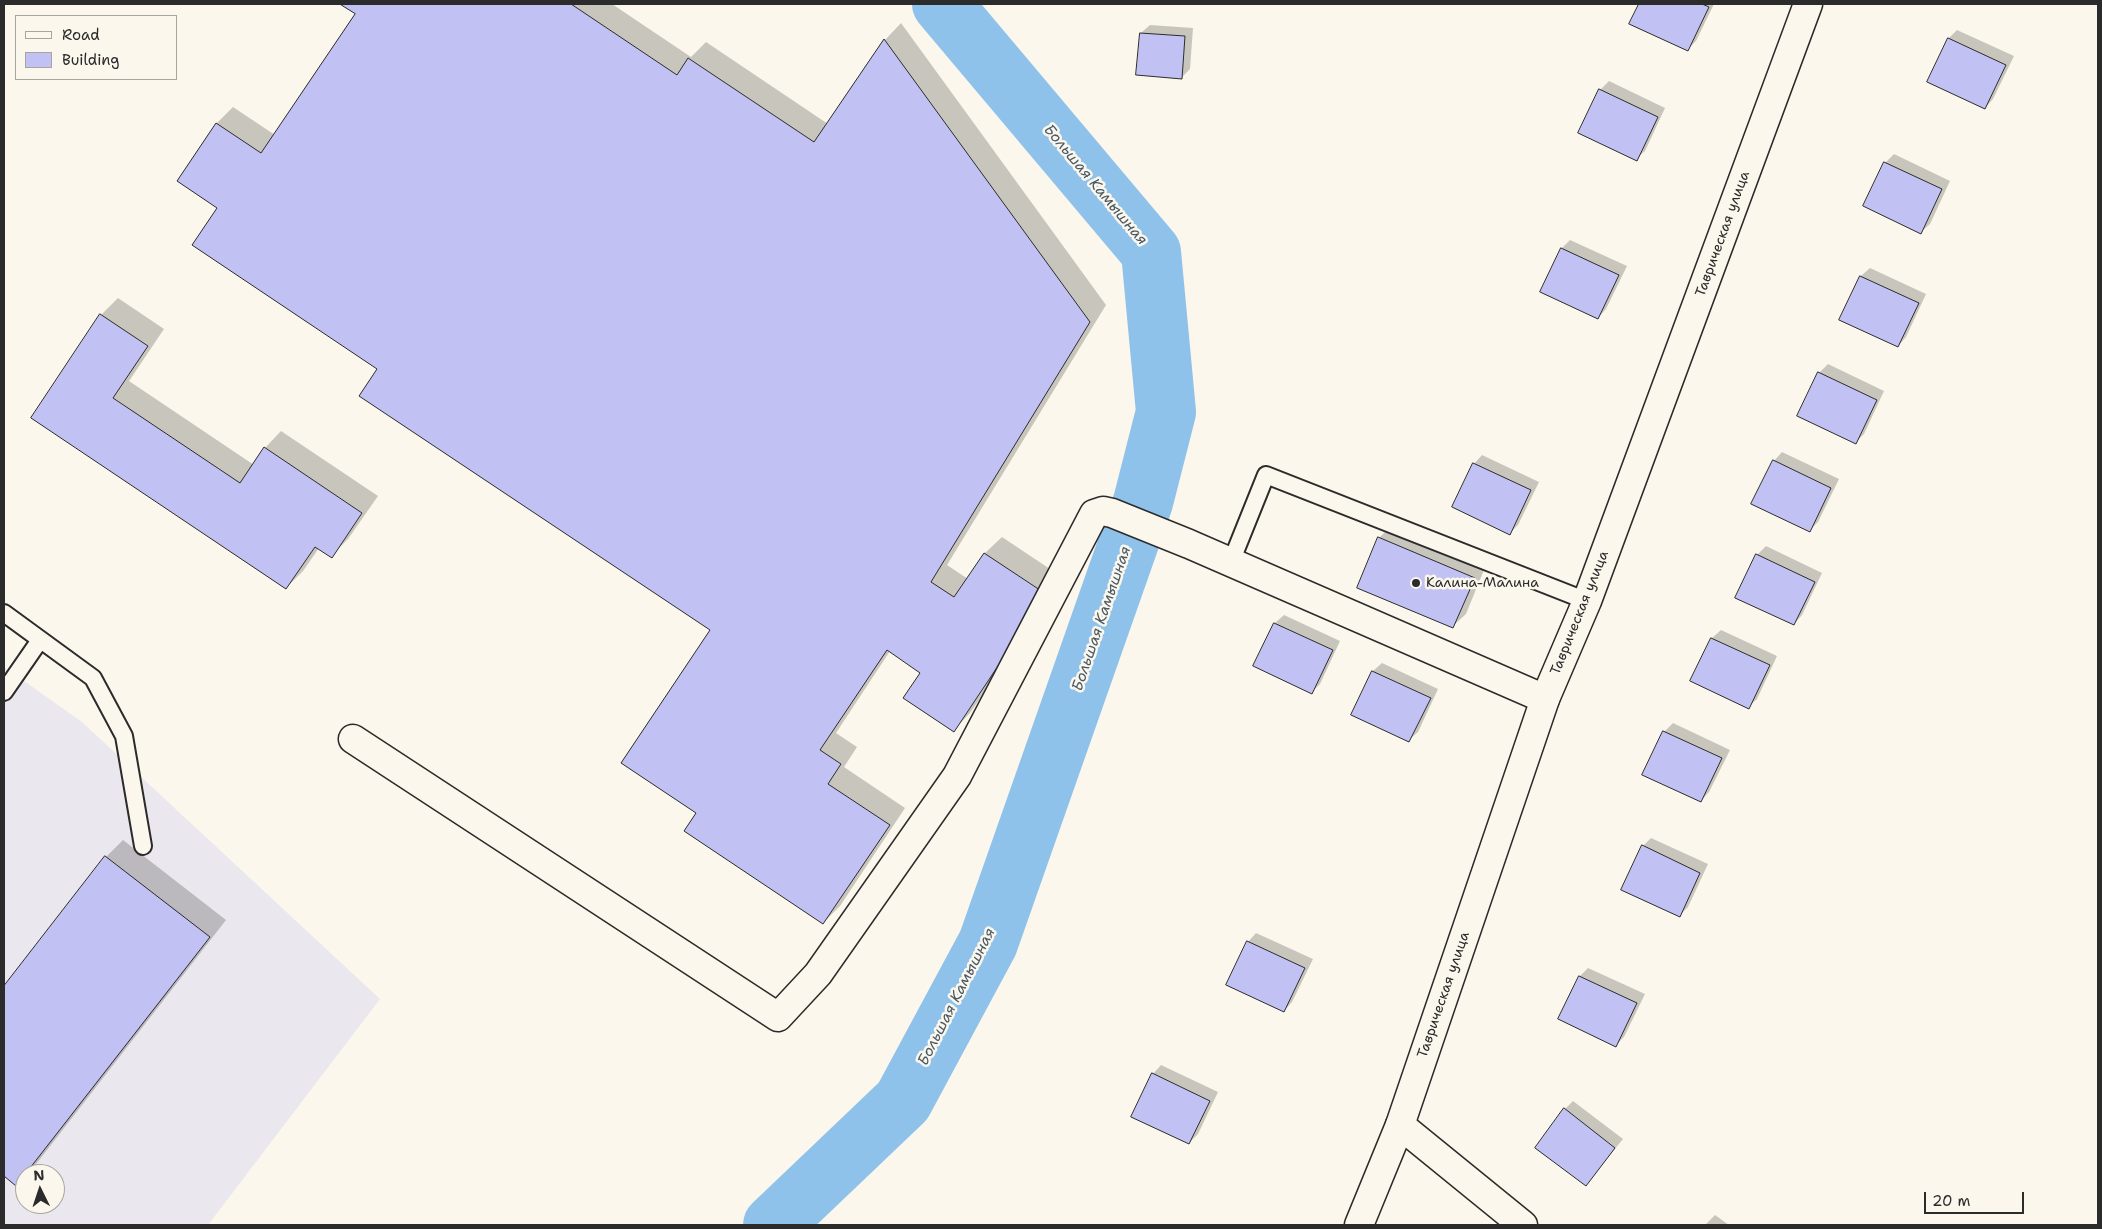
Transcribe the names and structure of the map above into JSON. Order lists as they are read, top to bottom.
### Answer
{
  "streets": {
    "street": ["Таврическая улица"]
  },
  "water": ["Большая Камышная"],
  "places": ["Калина-Малина"],
  "legend": ["Road", "Building"],
  "scale_bar": "20 m",
  "north": "top"
}
